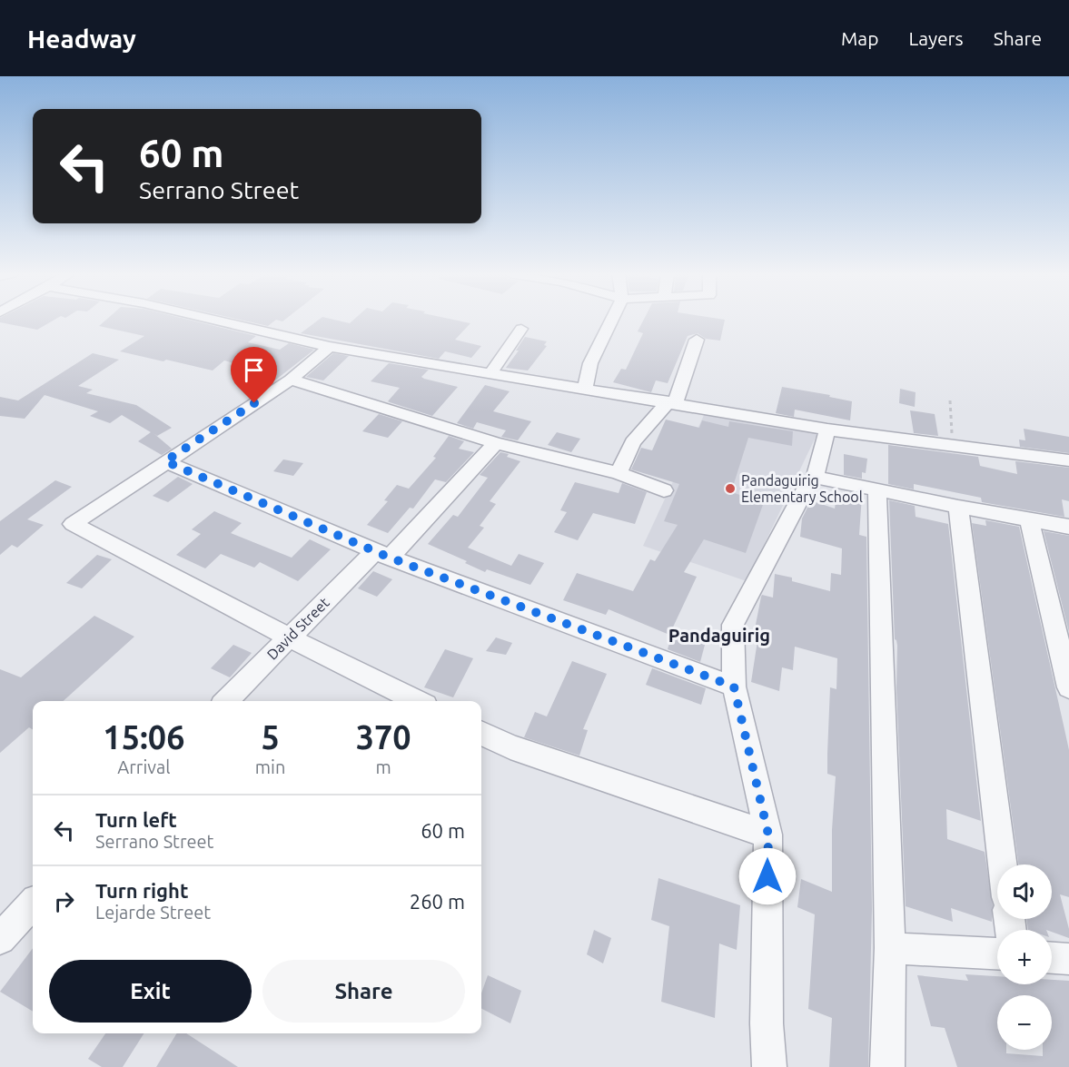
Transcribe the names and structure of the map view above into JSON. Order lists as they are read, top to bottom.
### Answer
{
  "streets": {
    "street": ["David Street"]
  },
  "districts": ["Pandaguirig"],
  "places": ["Pandaguirig Elementary School"],
  "page": {
    "header": "Headway",
    "nav": ["Map", "Layers", "Share"],
    "turn": ["60 m", "Serrano Street"],
    "eta": [
      "15:06",
      "Arrival",
      "5",
      "min",
      "370",
      "m"
    ],
    "list": [
      {
        "name": "Turn left",
        "note": "Serrano Street",
        "value": "60 m"
      },
      {
        "name": "Turn right",
        "note": "Lejarde Street",
        "value": "260 m"
      }
    ],
    "map_buttons": ["+", "−"],
    "buttons": ["Exit", "Share"]
  }
}
